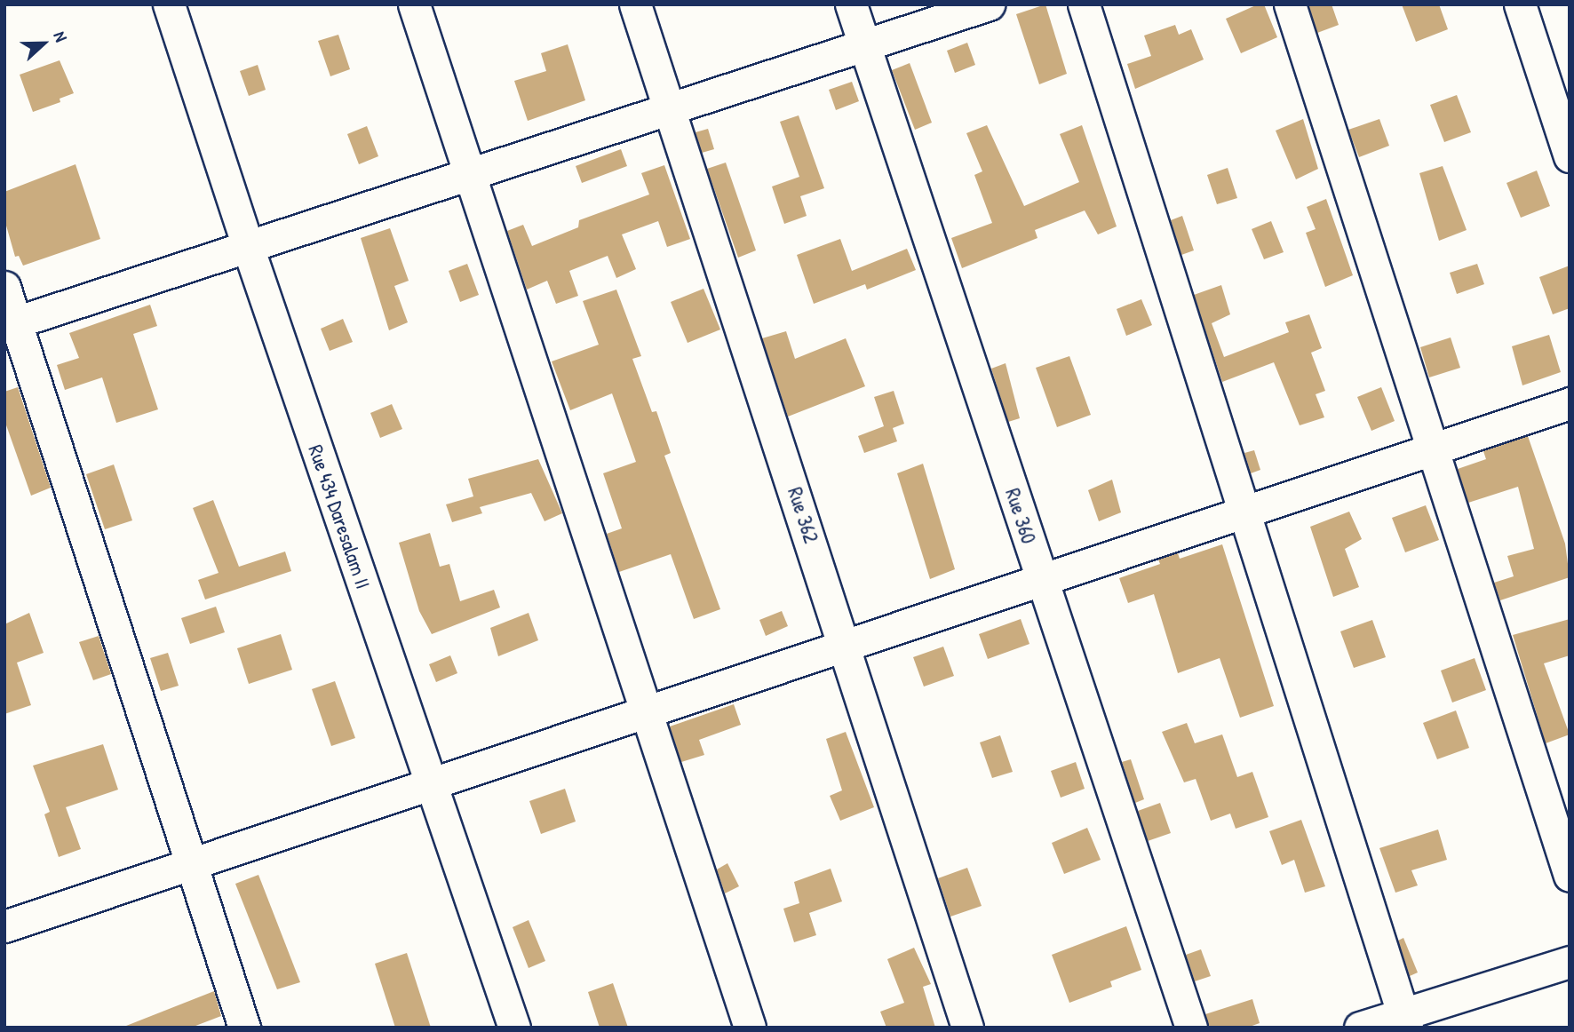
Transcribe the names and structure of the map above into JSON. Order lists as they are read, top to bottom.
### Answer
{
  "streets": {
    "street": ["Rue 362", "Rue 360", "Rue 434 Daresalam II"]
  },
  "north": "right"
}
